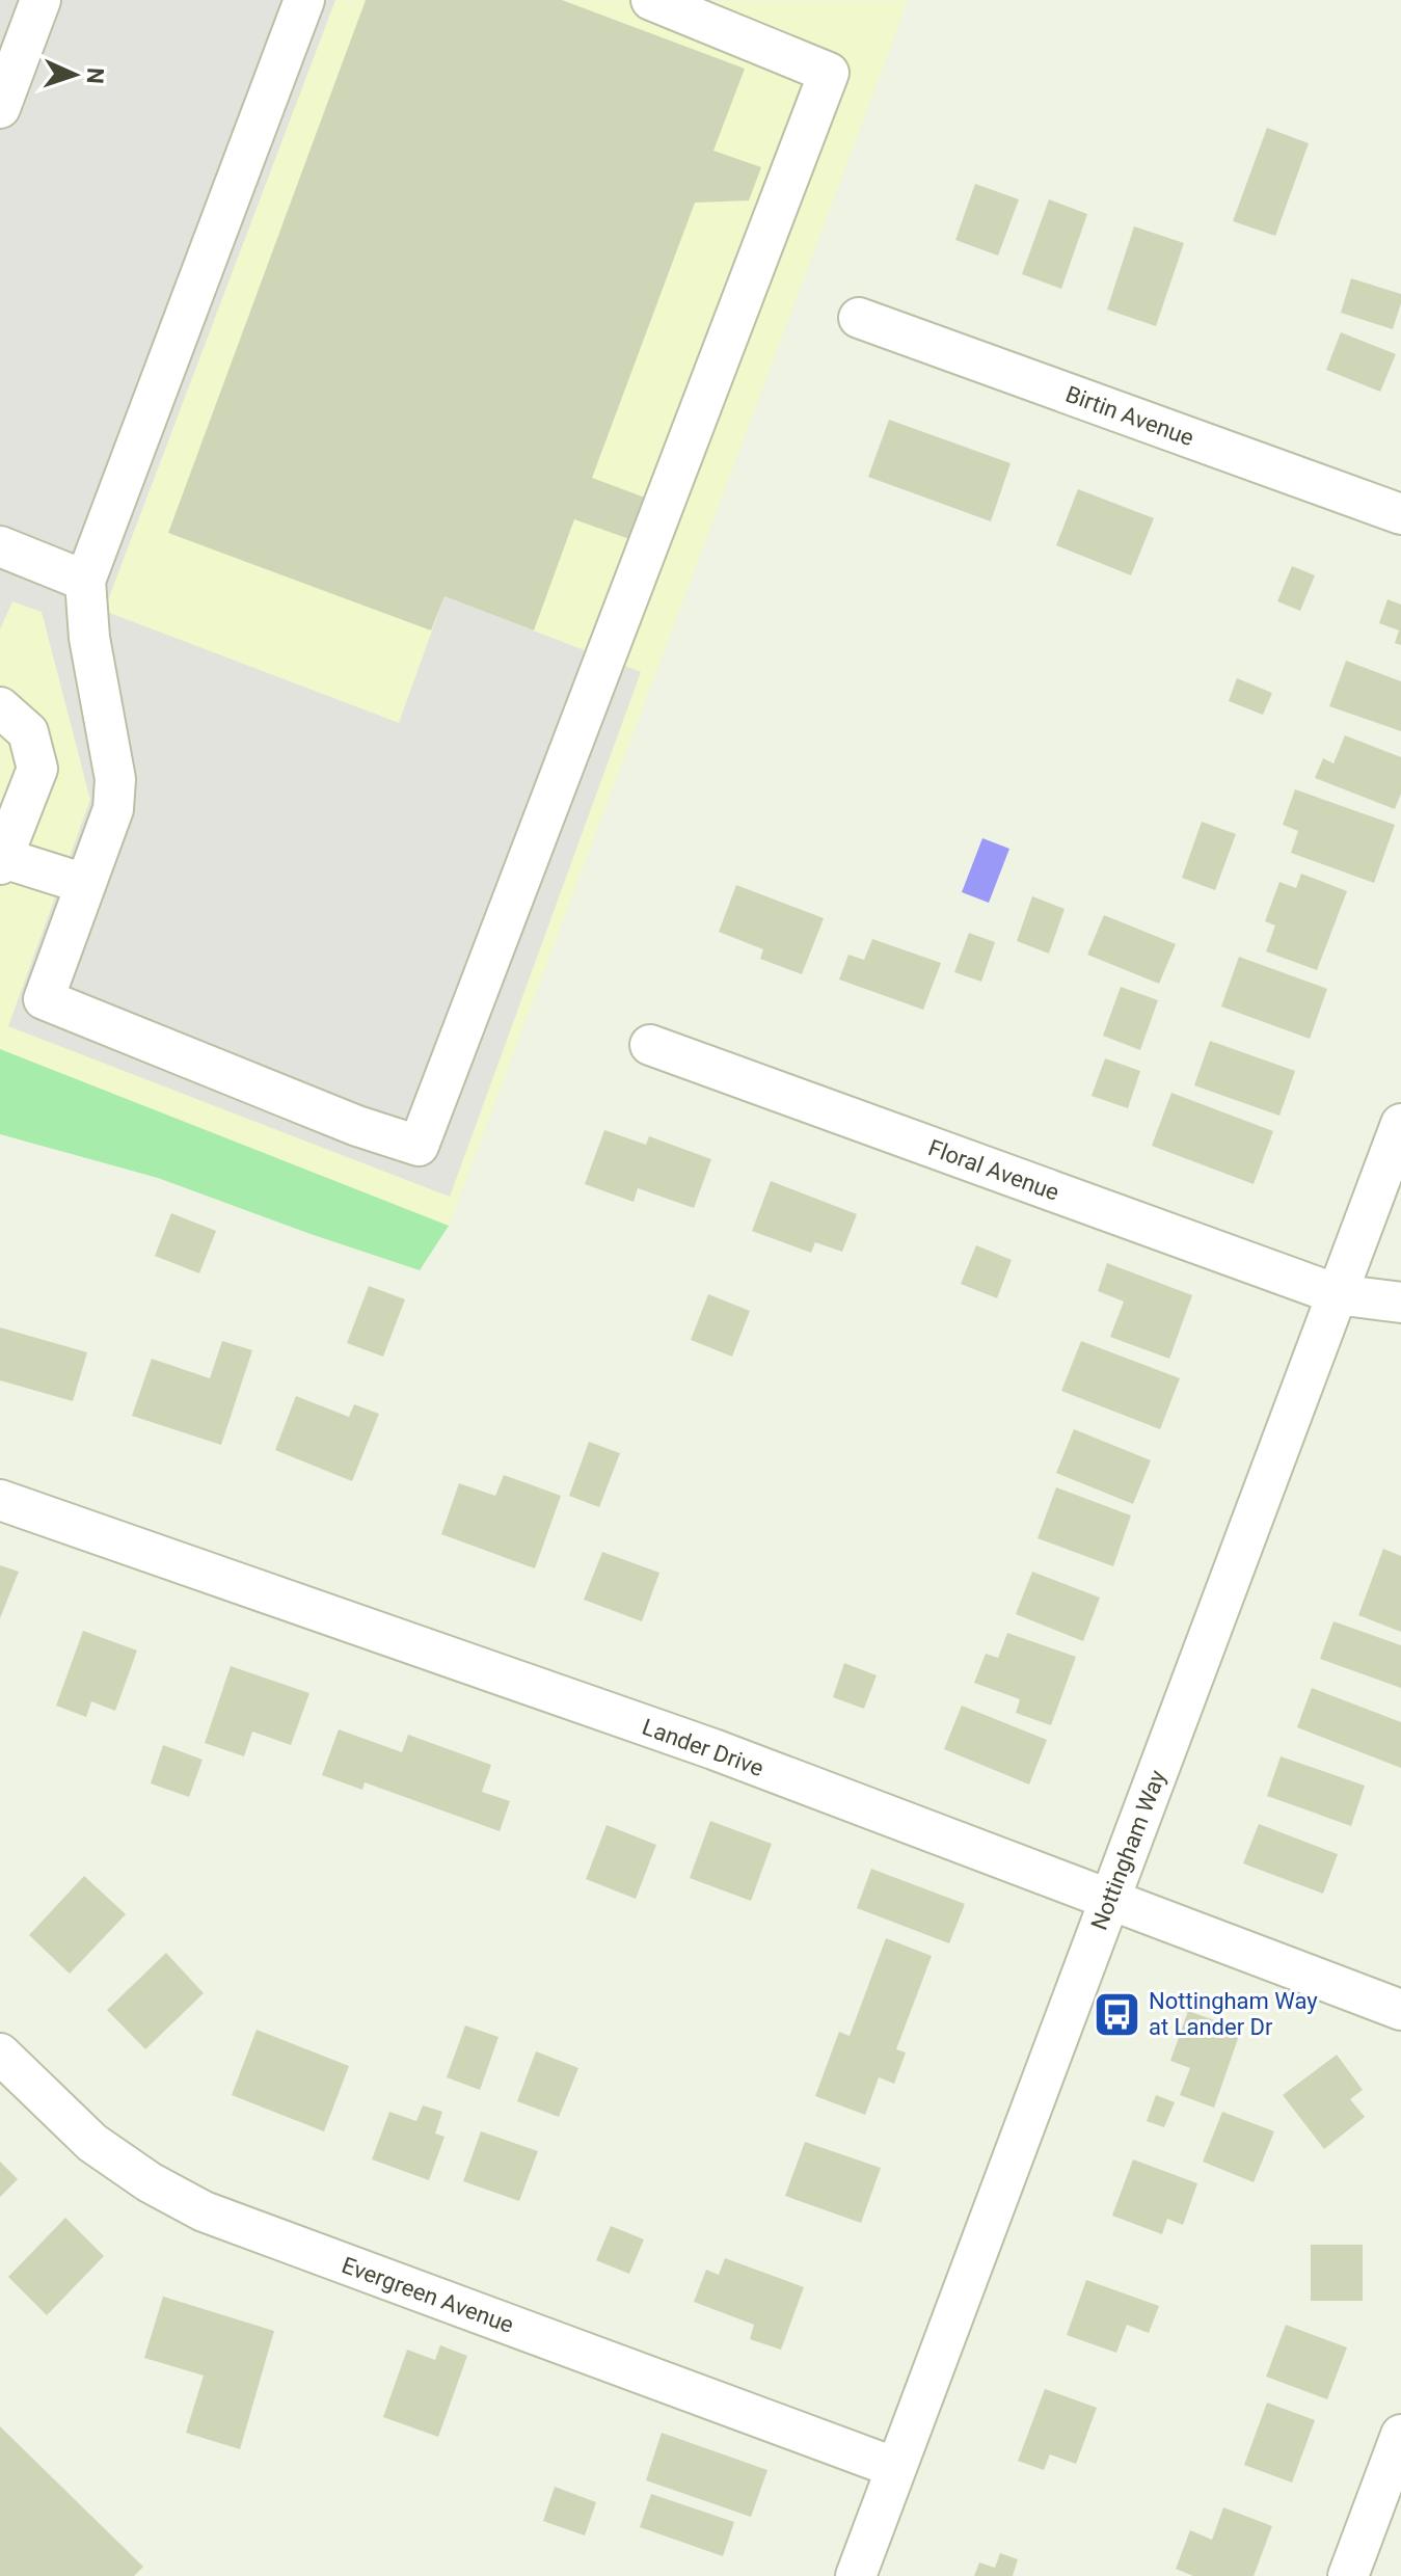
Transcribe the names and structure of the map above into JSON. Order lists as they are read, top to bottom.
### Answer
{
  "streets": {
    "street": [
      "Birtin Avenue",
      "Floral Avenue",
      "Lander Drive",
      "Nottingham Way",
      "Evergreen Avenue"
    ]
  },
  "crossings": [
    ["Floral Avenue", "Nottingham Way"],
    ["Lander Drive", "Nottingham Way"],
    ["Nottingham Way", "Evergreen Avenue"]
  ],
  "places": {
    "bus stop": ["Nottingham Way at Lander Dr"]
  },
  "north": "right"
}
